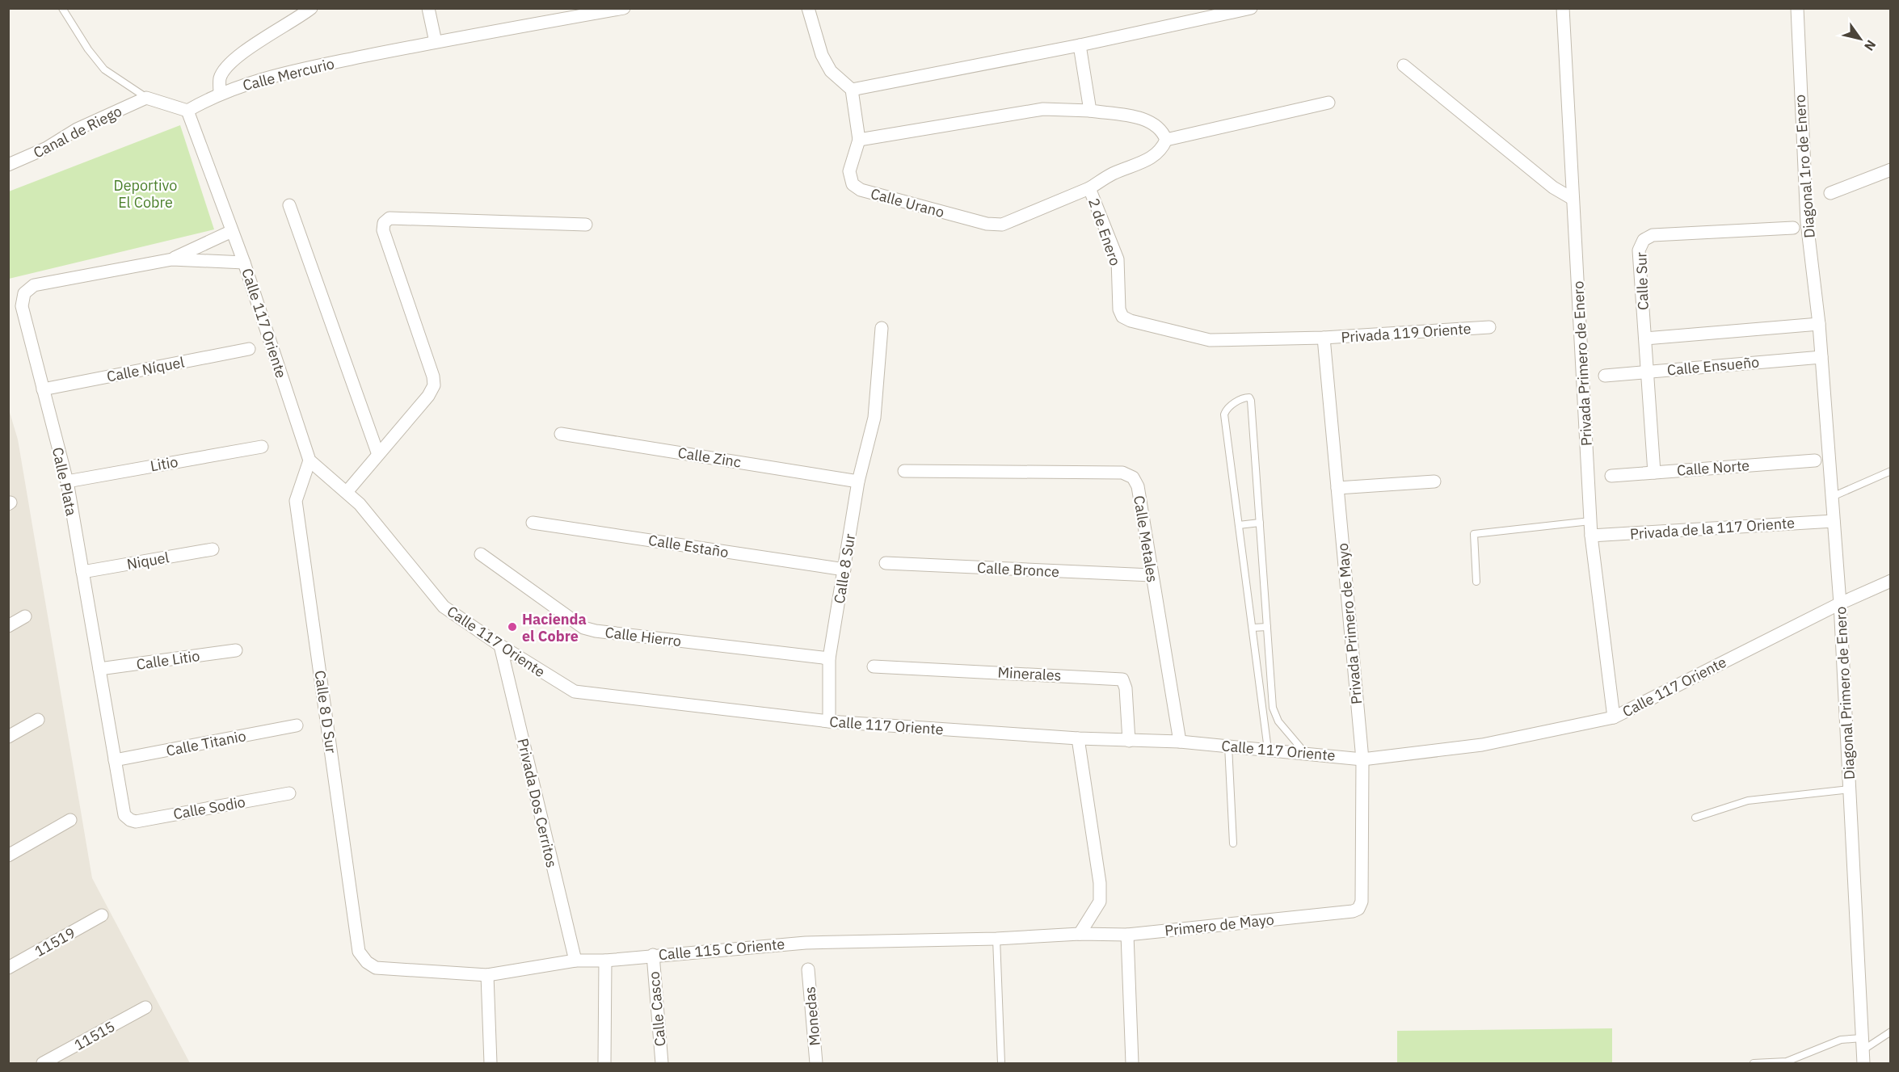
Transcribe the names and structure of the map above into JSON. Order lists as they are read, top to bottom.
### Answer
{
  "streets": {
    "street": [
      "Calle Mercurio",
      "Canal de Riego",
      "Diagonal 1ro de Enero",
      "Calle Urano",
      "2 de Enero",
      "Calle Sur",
      "Calle 117 Oriente",
      "Privada 119 Oriente",
      "Privada Primero de Enero",
      "Calle Ensueño",
      "Calle Níquel",
      "Calle Zinc",
      "Litio",
      "Calle Norte",
      "Calle Plata",
      "Privada de la 117 Oriente",
      "Calle Metales",
      "Calle Estaño",
      "Niquel",
      "Calle 8 Sur",
      "Calle Bronce",
      "Privada Primero de Mayo",
      "Calle Hierro",
      "Calle Litio",
      "Minerales",
      "Diagonal Primero de Enero",
      "Calle 8 D Sur",
      "Calle Titanio",
      "Privada Dos Cerritos",
      "Calle Sodio",
      "Primero de Mayo",
      "11519",
      "Calle 115 C Oriente",
      "Calle Casco",
      "Monedas",
      "11515"
    ]
  },
  "crossings": [
    ["Calle Mercurio", "Calle 117 Oriente"],
    ["Diagonal 1ro de Enero", "Diagonal Primero de Enero"],
    ["Calle Urano", "2 de Enero"],
    ["2 de Enero", "Privada 119 Oriente"],
    ["2 de Enero", "Privada Primero de Mayo"],
    ["Calle Sur", "Calle Ensueño"],
    ["Calle Sur", "Calle Norte"],
    ["Calle 117 Oriente", "Privada Primero de Enero"],
    ["Calle 117 Oriente", "Calle Plata"],
    ["Calle 117 Oriente", "Calle Metales"],
    ["Calle 117 Oriente", "Calle 8 Sur"],
    ["Calle 117 Oriente", "Privada Primero de Mayo"],
    ["Calle 117 Oriente", "Minerales"],
    ["Calle 117 Oriente", "Diagonal Primero de Enero"],
    ["Calle 117 Oriente", "Calle 8 D Sur"],
    ["Calle 117 Oriente", "Privada Dos Cerritos"],
    ["Privada 119 Oriente", "Privada Primero de Mayo"],
    ["Privada Primero de Enero", "Privada de la 117 Oriente"],
    ["Calle Ensueño", "Diagonal Primero de Enero"],
    ["Calle Níquel", "Calle Plata"],
    ["Calle Zinc", "Calle 8 Sur"],
    ["Litio", "Calle Plata"],
    ["Calle Plata", "Niquel"],
    ["Calle Plata", "Calle Litio"],
    ["Calle Plata", "Calle Titanio"],
    ["Calle Plata", "Calle Sodio"],
    ["Privada de la 117 Oriente", "Diagonal Primero de Enero"],
    ["Calle Metales", "Calle Bronce"],
    ["Calle Estaño", "Calle 8 Sur"],
    ["Calle 8 Sur", "Calle Hierro"],
    ["Privada Primero de Mayo", "Primero de Mayo"],
    ["Calle 8 D Sur", "Calle 115 C Oriente"],
    ["Privada Dos Cerritos", "Calle 115 C Oriente"],
    ["Primero de Mayo", "Calle 115 C Oriente"],
    ["Calle 115 C Oriente", "Calle Casco"]
  ],
  "parks": ["Deportivo El Cobre"],
  "places": ["Hacienda el Cobre"],
  "north": "bottom right"
}
